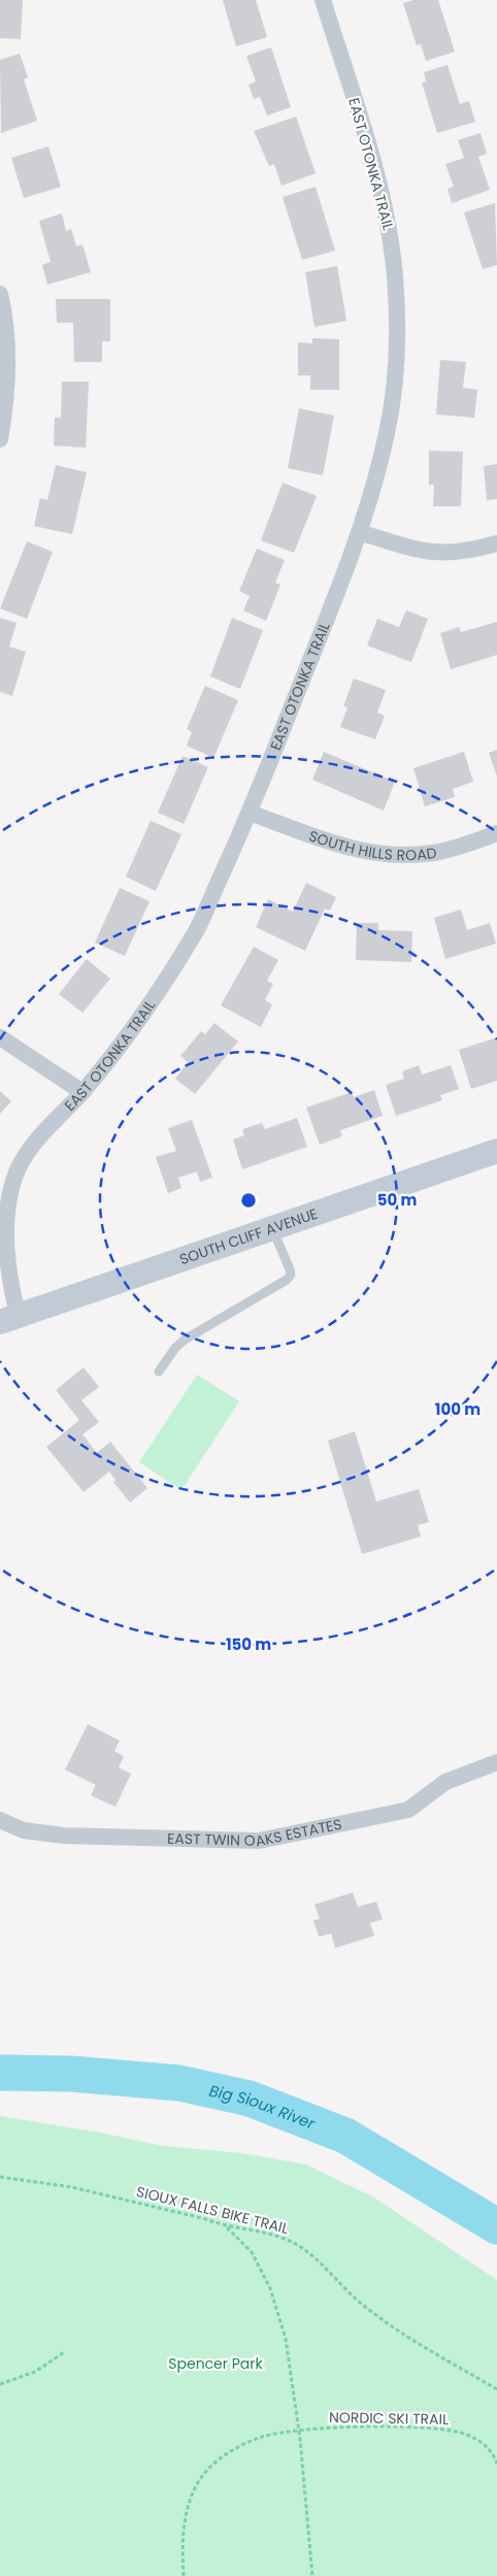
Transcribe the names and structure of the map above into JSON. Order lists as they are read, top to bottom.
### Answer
{
  "streets": {
    "main road": ["SOUTH CLIFF AVENUE"],
    "street": ["EAST OTONKA TRAIL", "SOUTH HILLS ROAD", "EAST TWIN OAKS ESTATES"],
    "path": ["SIOUX FALLS BIKE TRAIL", "NORDIC SKI TRAIL"]
  },
  "crossings": [
    ["EAST OTONKA TRAIL", "SOUTH HILLS ROAD"],
    ["EAST OTONKA TRAIL", "SOUTH CLIFF AVENUE"]
  ],
  "water": ["Big Sioux River"],
  "parks": ["Spencer Park"],
  "rings": ["50 m", "100 m", "150 m"]
}
